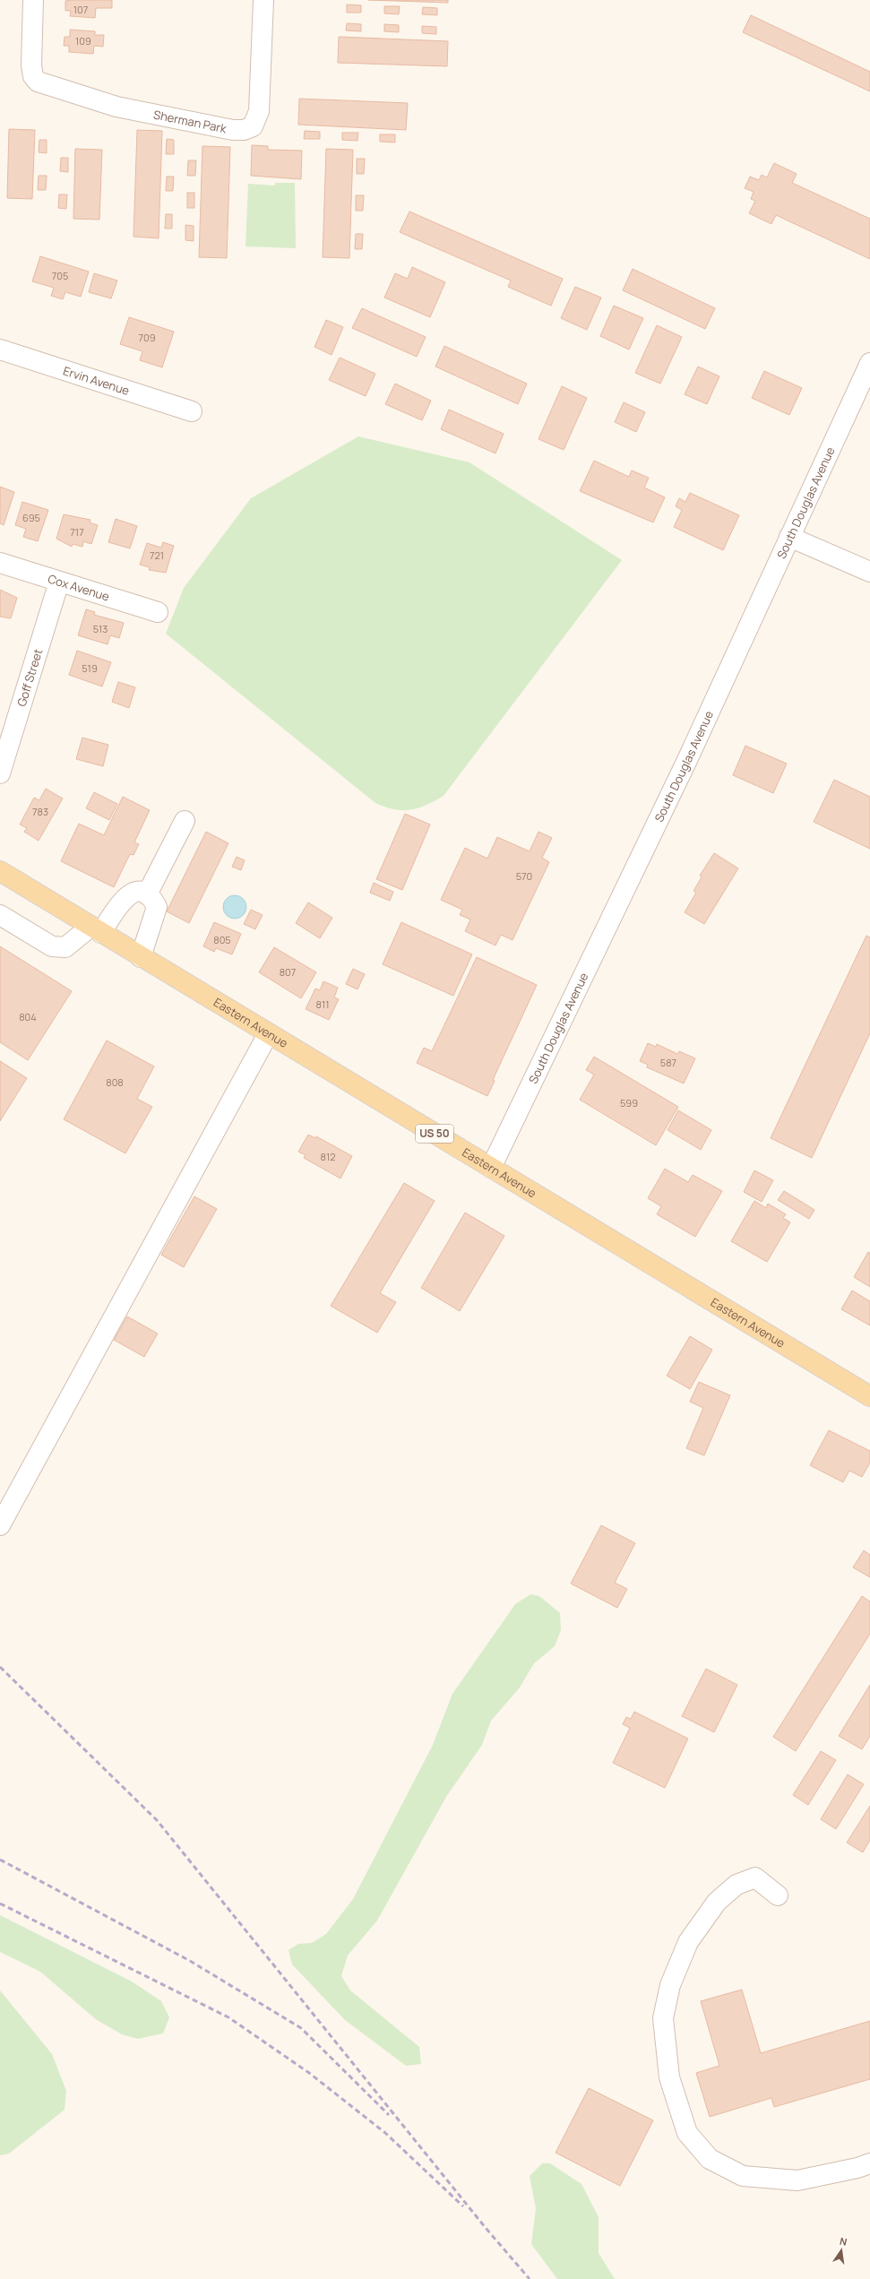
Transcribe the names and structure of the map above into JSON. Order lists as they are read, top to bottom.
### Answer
{
  "streets": {
    "main road": ["Eastern Avenue", "US 50"],
    "street": [
      "Sherman Park",
      "Ervin Avenue",
      "South Douglas Avenue",
      "Cox Avenue",
      "Goff Street"
    ]
  },
  "crossings": [
    ["South Douglas Avenue", "Eastern Avenue"],
    ["Cox Avenue", "Goff Street"]
  ],
  "house_numbers": [
    "107",
    "109",
    "705",
    "709",
    "695",
    "717",
    "721",
    "513",
    "519",
    "783",
    "570",
    "805",
    "807",
    "811",
    "804",
    "587",
    "808",
    "599",
    "812"
  ],
  "north": "top"
}
